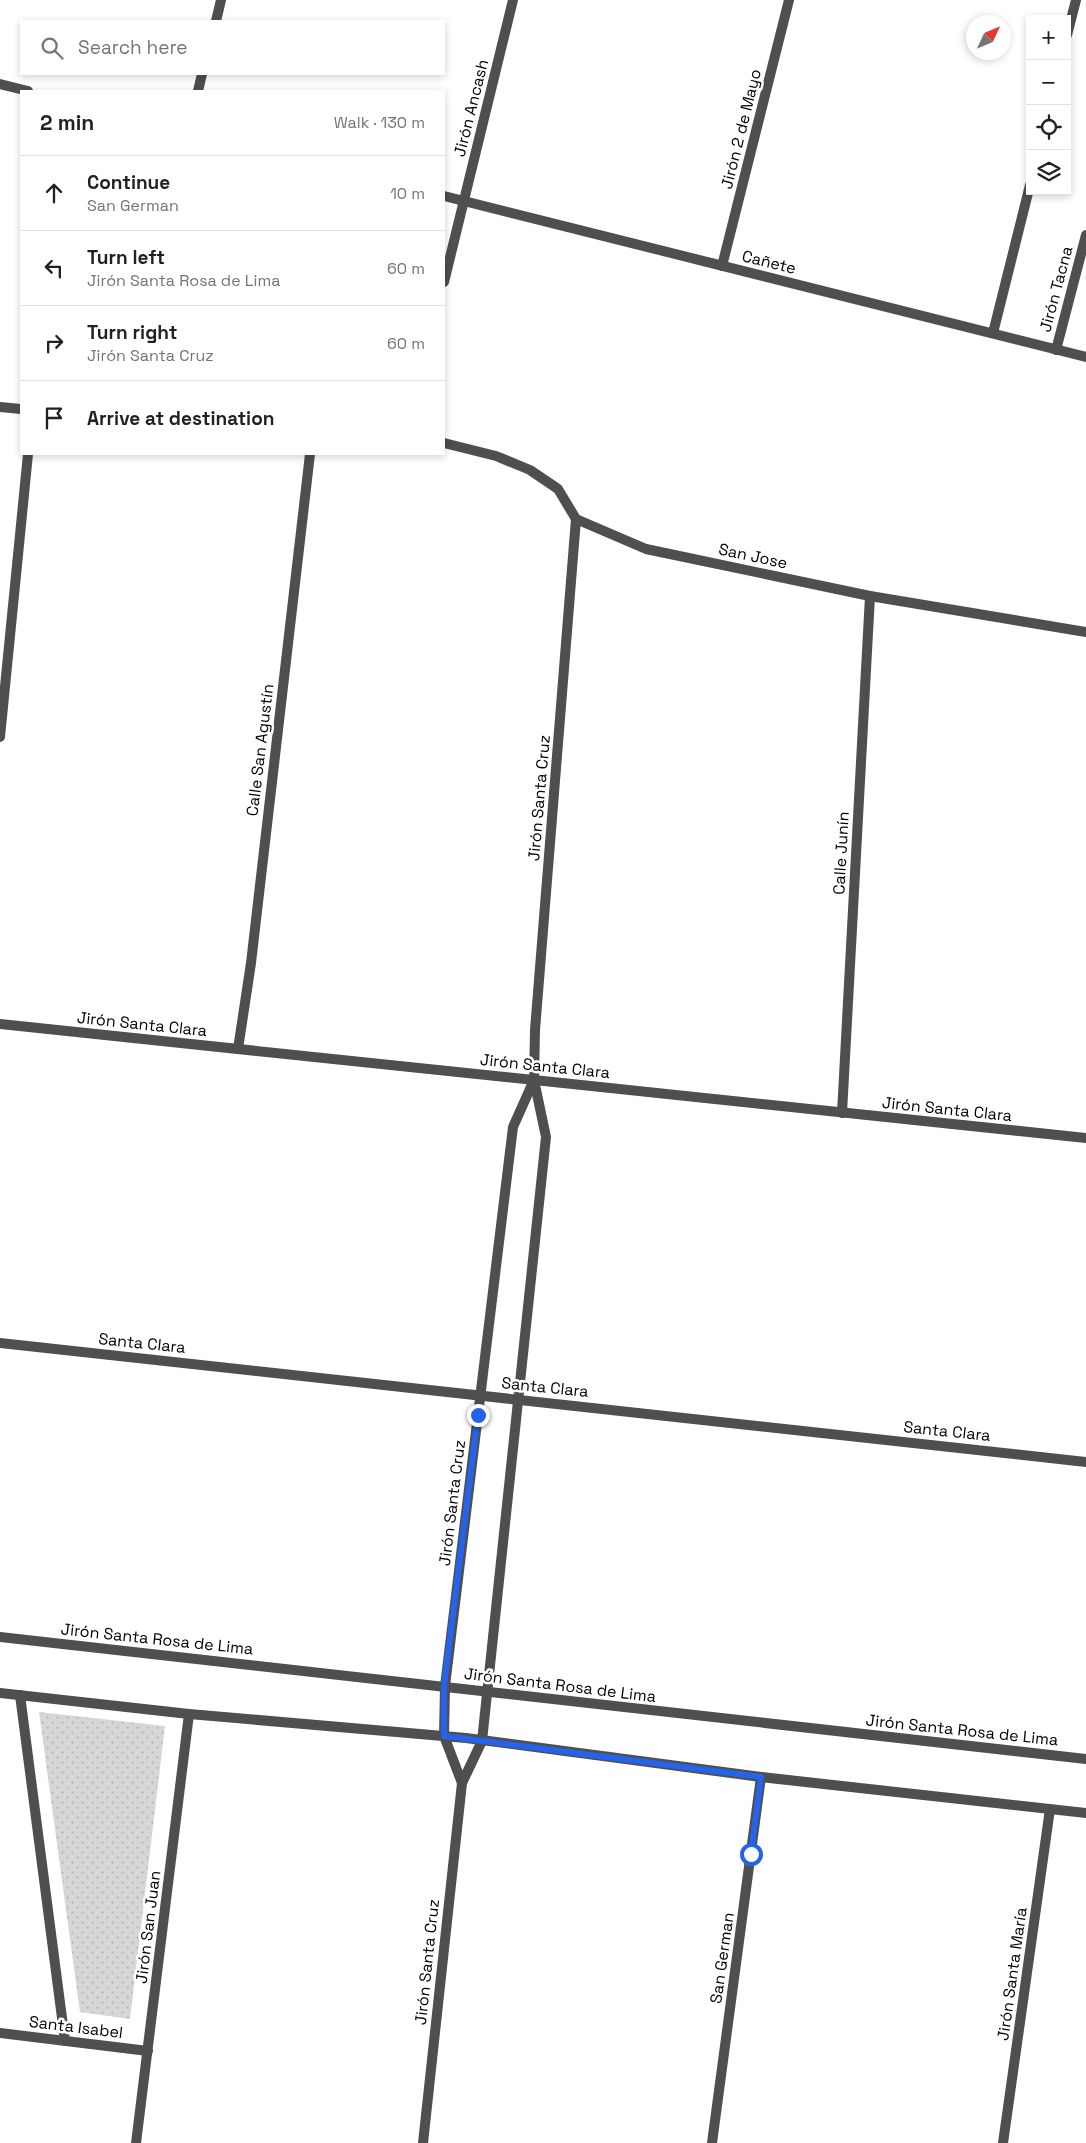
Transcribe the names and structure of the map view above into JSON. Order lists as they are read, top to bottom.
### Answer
{
  "streets": {
    "street": [
      "Jirón Ancash",
      "Jirón 2 de Mayo",
      "Cañete",
      "Jirón Tacna",
      "San Jose",
      "Calle San Agustín",
      "Jirón Santa Cruz",
      "Calle Junín",
      "Jirón Santa Clara",
      "Santa Clara",
      "Jirón Santa Rosa de Lima",
      "Jirón San Juan",
      "San German",
      "Jirón Santa María",
      "Santa Isabel"
    ]
  },
  "crossings": [
    ["Jirón Ancash", "Cañete"],
    ["Jirón 2 de Mayo", "Cañete"],
    ["Cañete", "Jirón Tacna"],
    ["San Jose", "Jirón Santa Cruz"],
    ["San Jose", "Calle Junín"],
    ["Calle San Agustín", "Jirón Santa Clara"],
    ["Jirón Santa Cruz", "Jirón Santa Clara"],
    ["Jirón Santa Cruz", "Santa Clara"],
    ["Jirón Santa Cruz", "Jirón Santa Rosa de Lima"],
    ["Calle Junín", "Jirón Santa Clara"],
    ["Jirón San Juan", "Santa Isabel"]
  ],
  "north": "top right",
  "page": {
    "map_buttons": ["+", "−"],
    "search": "Search here",
    "heading": ["2 min", "Walk · 130 m"],
    "list": [
      ["Continue", "San German", "10 m"],
      ["Turn left", "Jirón Santa Rosa de Lima", "60 m"],
      ["Turn right", "Jirón Santa Cruz", "60 m"],
      "Arrive at destination"
    ]
  }
}
